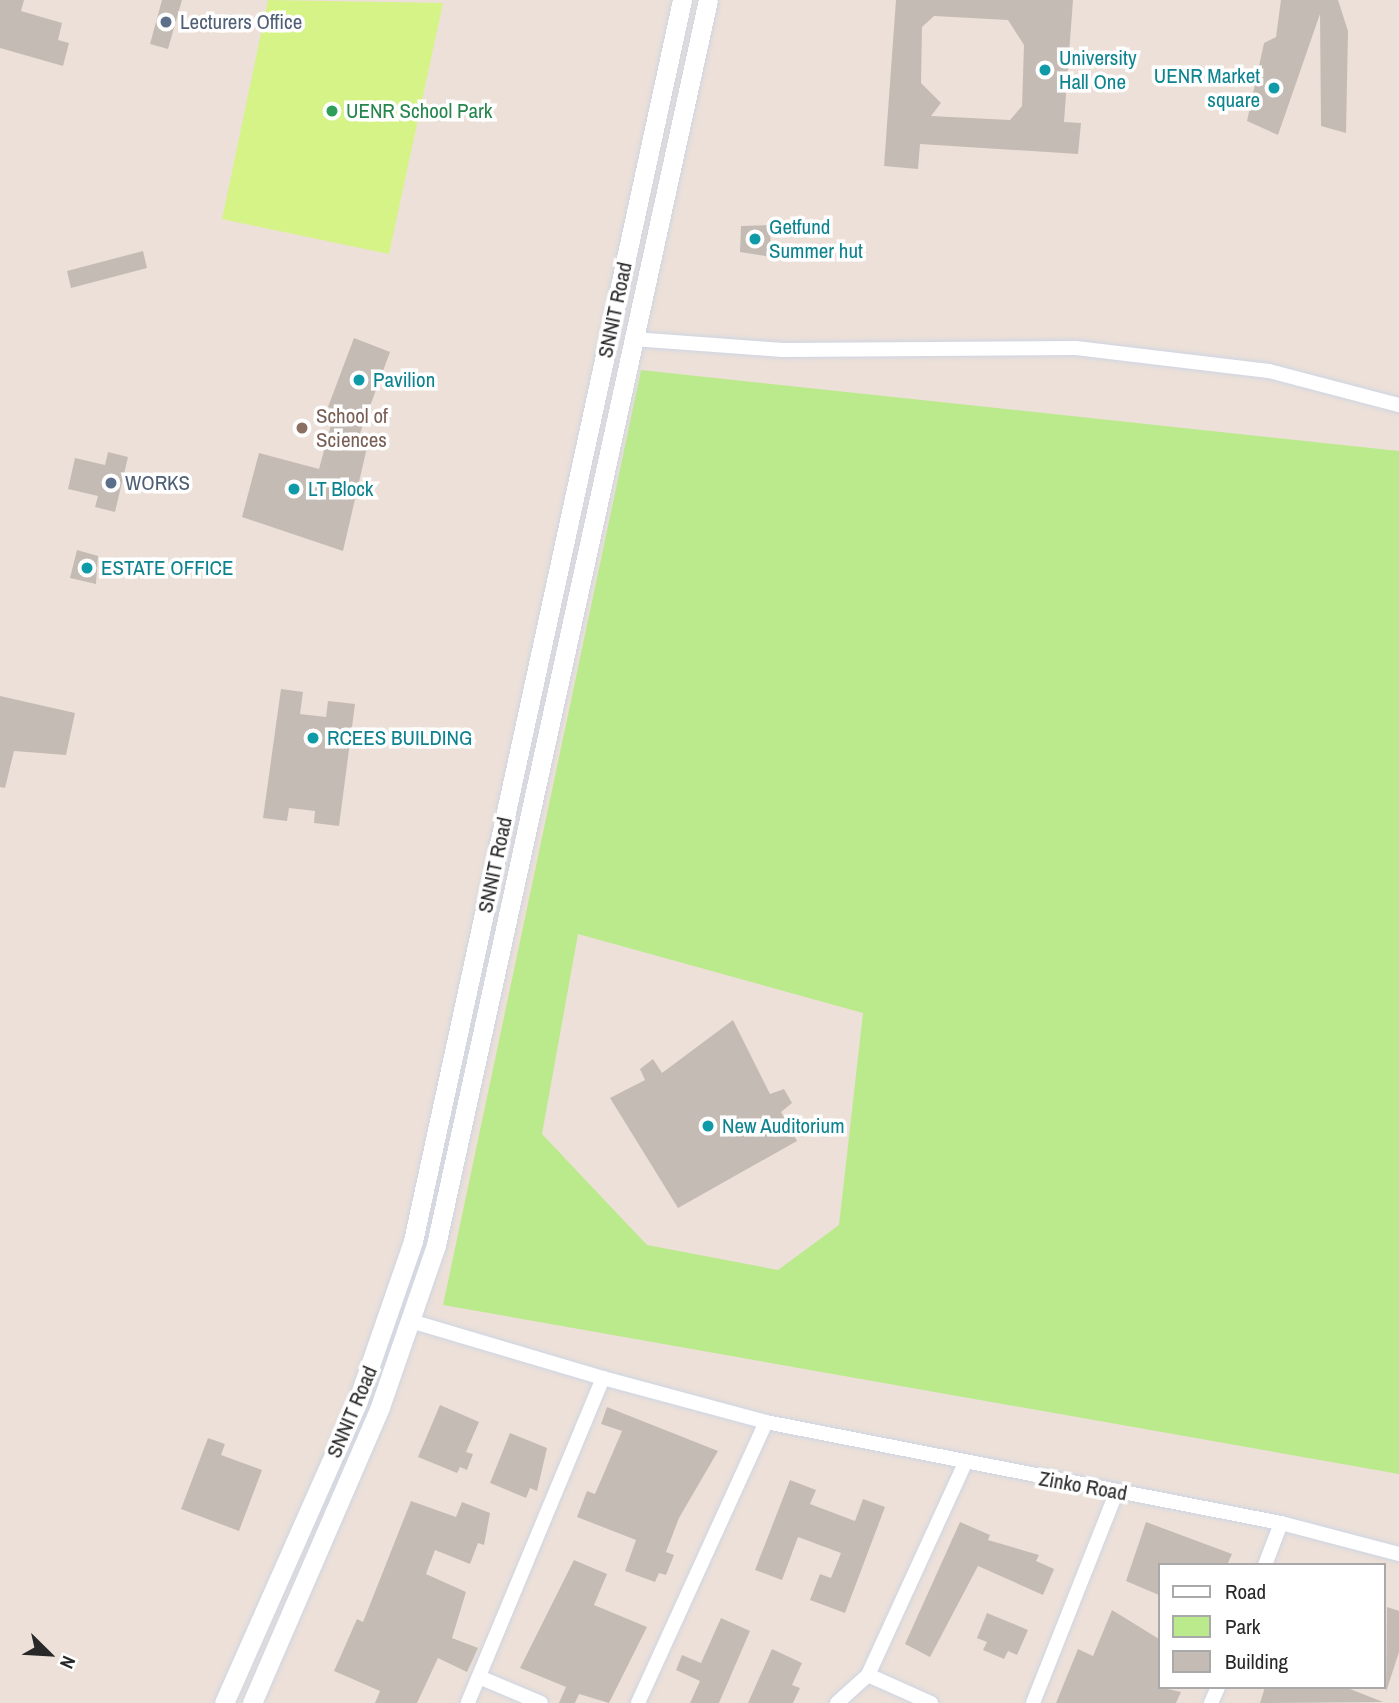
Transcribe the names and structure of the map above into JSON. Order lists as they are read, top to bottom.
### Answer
{
  "streets": {
    "street": ["SNNIT Road", "Zinko Road"]
  },
  "crossings": [
    ["SNNIT Road", "Zinko Road"]
  ],
  "places": [
    "Lecturers Office",
    "University Hall One",
    "UENR Market square",
    "UENR School Park",
    "Getfund Summer hut",
    "Pavilion",
    "School of Sciences",
    "WORKS",
    "LT Block",
    "ESTATE OFFICE",
    "RCEES BUILDING",
    "New Auditorium"
  ],
  "legend": ["Road", "Park", "Building"],
  "north": "bottom right"
}
